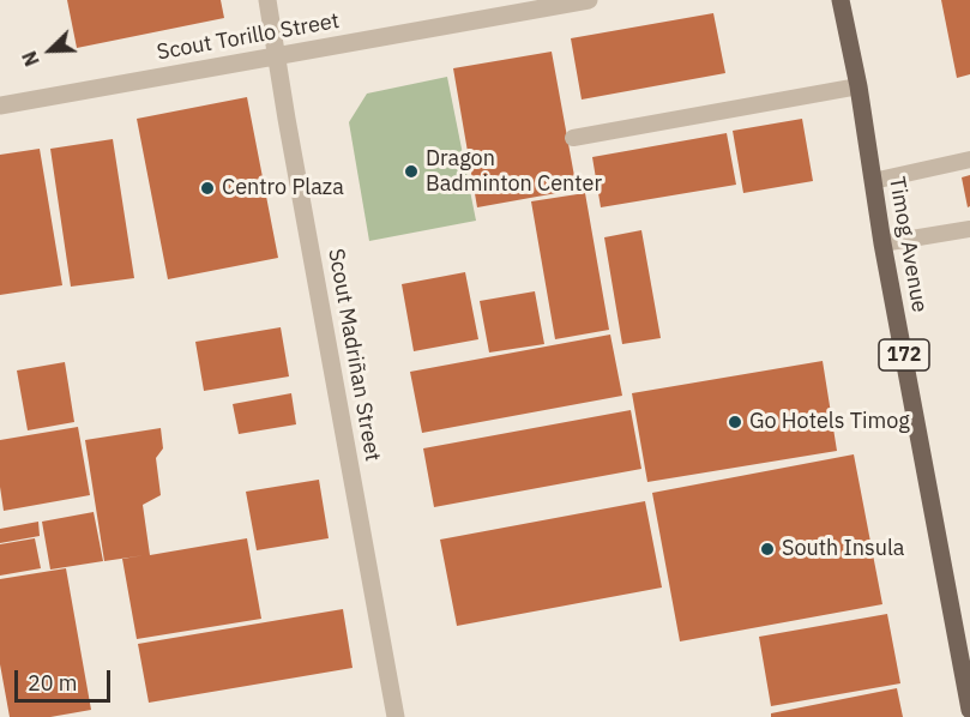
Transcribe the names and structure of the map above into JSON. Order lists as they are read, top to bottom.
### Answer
{
  "streets": {
    "main road": ["Timog Avenue", "172"],
    "street": ["Scout Torillo Street", "Scout Madriñan Street"]
  },
  "crossings": [
    ["Scout Torillo Street", "Scout Madriñan Street"]
  ],
  "places": [
    "Dragon Badminton Center",
    "Centro Plaza",
    "Go Hotels Timog",
    "South Insula"
  ],
  "scale_bar": "20 m",
  "north": "bottom left"
}
